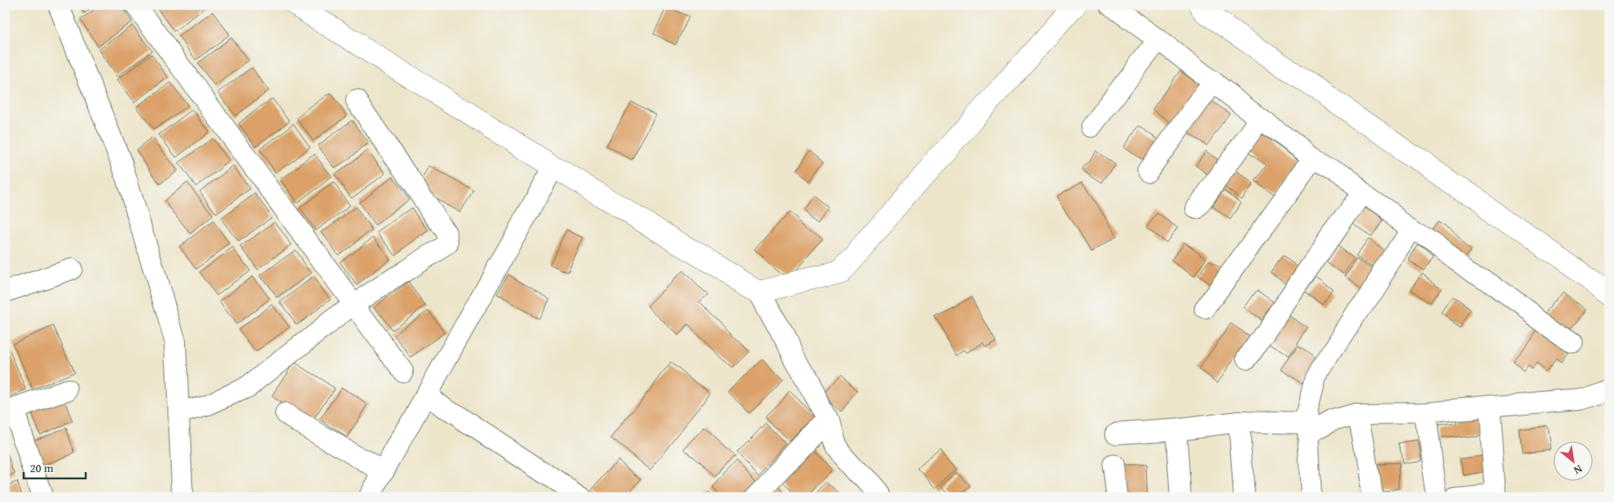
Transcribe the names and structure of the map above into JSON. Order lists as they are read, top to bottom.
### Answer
{
  "scale_bar": "20 m",
  "north": "bottom right"
}
